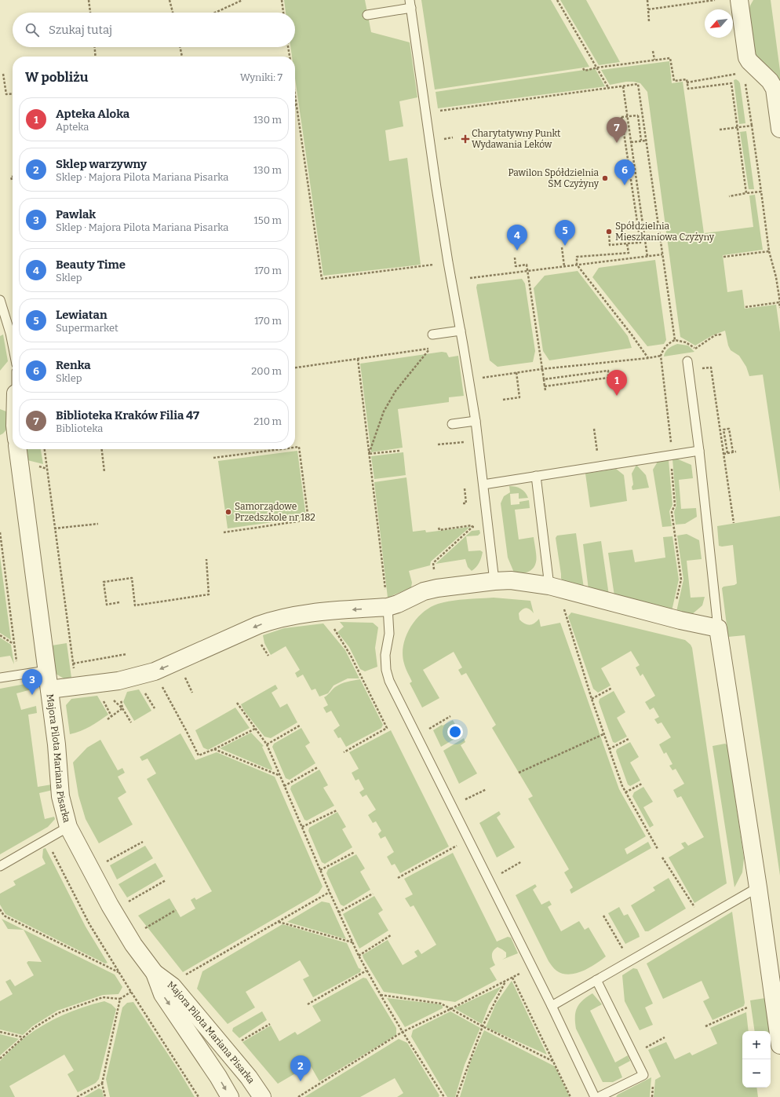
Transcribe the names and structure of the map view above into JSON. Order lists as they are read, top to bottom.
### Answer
{
  "streets": {
    "street": ["Majora Pilota Mariana Pisarka"]
  },
  "places": {
    "health": ["Charytatywny Punkt Wydawania Leków"],
    "other": ["Pawilon Spółdzielnia SM Czyżyny", "Spółdzielnia Mieszkaniowa Czyżyny", "Samorządowe Przedszkole nr 182"]
  },
  "north": "bottom left",
  "page": {
    "search": "Szukaj tutaj",
    "heading": ["W pobliżu", "Wyniki: 7"],
    "list": [
      {
        "mark": "1",
        "name": "Apteka Aloka",
        "note": "Apteka",
        "value": "130 m"
      },
      {
        "mark": "2",
        "name": "Sklep warzywny",
        "note": "Sklep · Majora Pilota Mariana Pisarka",
        "value": "130 m"
      },
      {
        "mark": "3",
        "name": "Pawlak",
        "note": "Sklep · Majora Pilota Mariana Pisarka",
        "value": "150 m"
      },
      {
        "mark": "4",
        "name": "Beauty Time",
        "note": "Sklep",
        "value": "170 m"
      },
      {
        "mark": "5",
        "name": "Lewiatan",
        "note": "Supermarket",
        "value": "170 m"
      },
      {
        "mark": "6",
        "name": "Renka",
        "note": "Sklep",
        "value": "200 m"
      },
      {
        "mark": "7",
        "name": "Biblioteka Kraków Filia 47",
        "note": "Biblioteka",
        "value": "210 m"
      }
    ],
    "pins": [
      "7",
      "6",
      "5",
      "4",
      "1",
      "3",
      "2"
    ],
    "map_buttons": ["+", "−"]
  }
}
